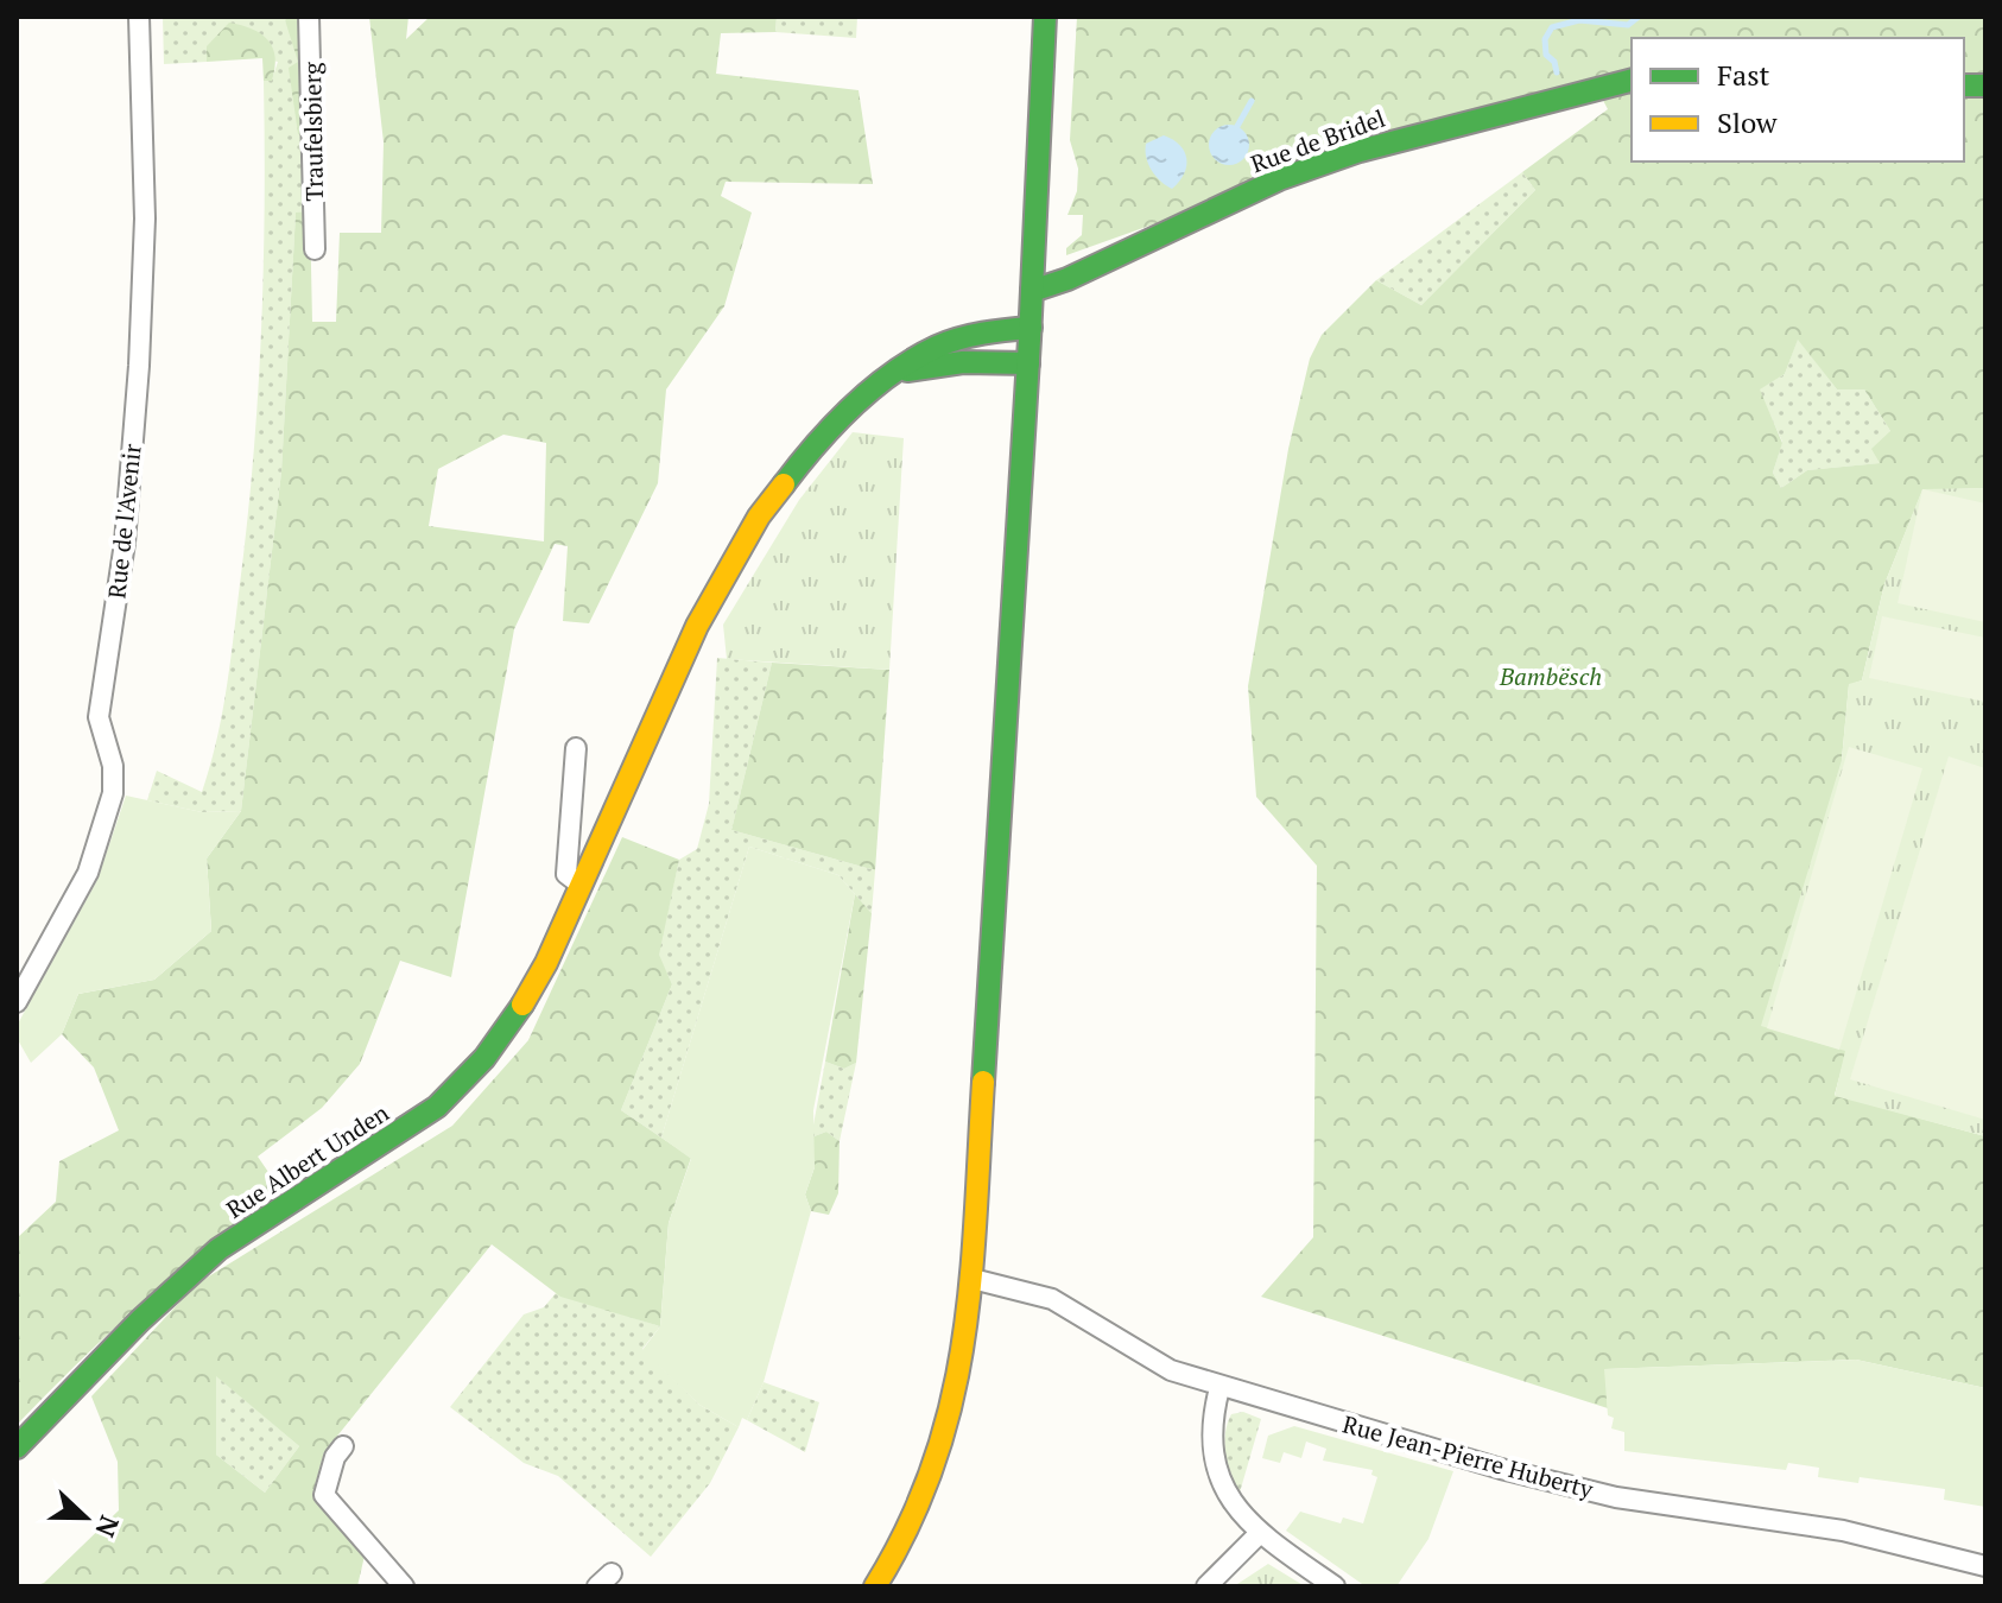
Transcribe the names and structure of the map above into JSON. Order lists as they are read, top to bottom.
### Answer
{
  "streets": {
    "main road": ["Rue de Bridel", "Rue Albert Unden"],
    "street": ["Traufelsbierg", "Rue de l'Avenir", "Rue Jean-Pierre Huberty"]
  },
  "parks": ["Bambësch"],
  "legend": ["Fast", "Slow"],
  "north": "right"
}
